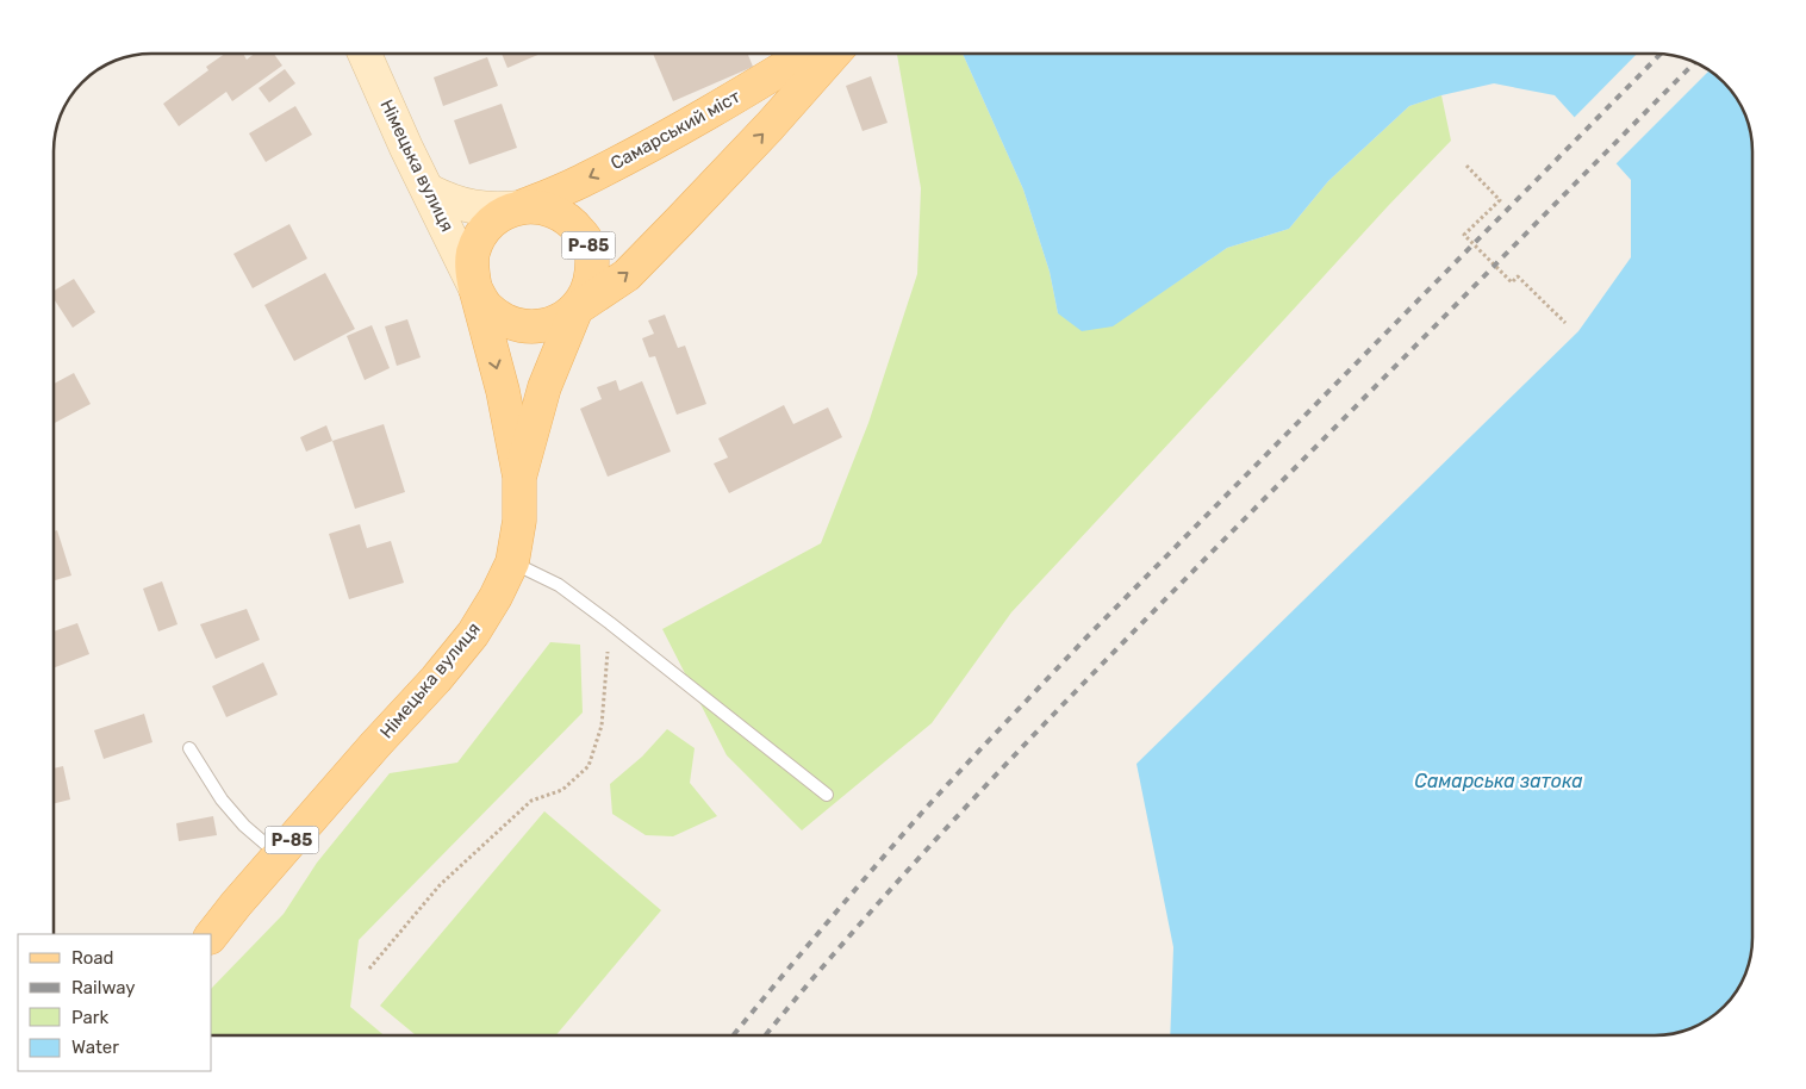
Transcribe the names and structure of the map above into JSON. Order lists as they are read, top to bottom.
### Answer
{
  "streets": {
    "main road": ["Самарський міст", "Німецька вулиця", "Р-85"]
  },
  "crossings": [
    ["Самарський міст", "Німецька вулиця"],
    ["Самарський міст", "Р-85"],
    ["Німецька вулиця", "Р-85"]
  ],
  "water": ["Самарська затока"],
  "legend": [
    "Road",
    "Railway",
    "Park",
    "Water"
  ]
}
